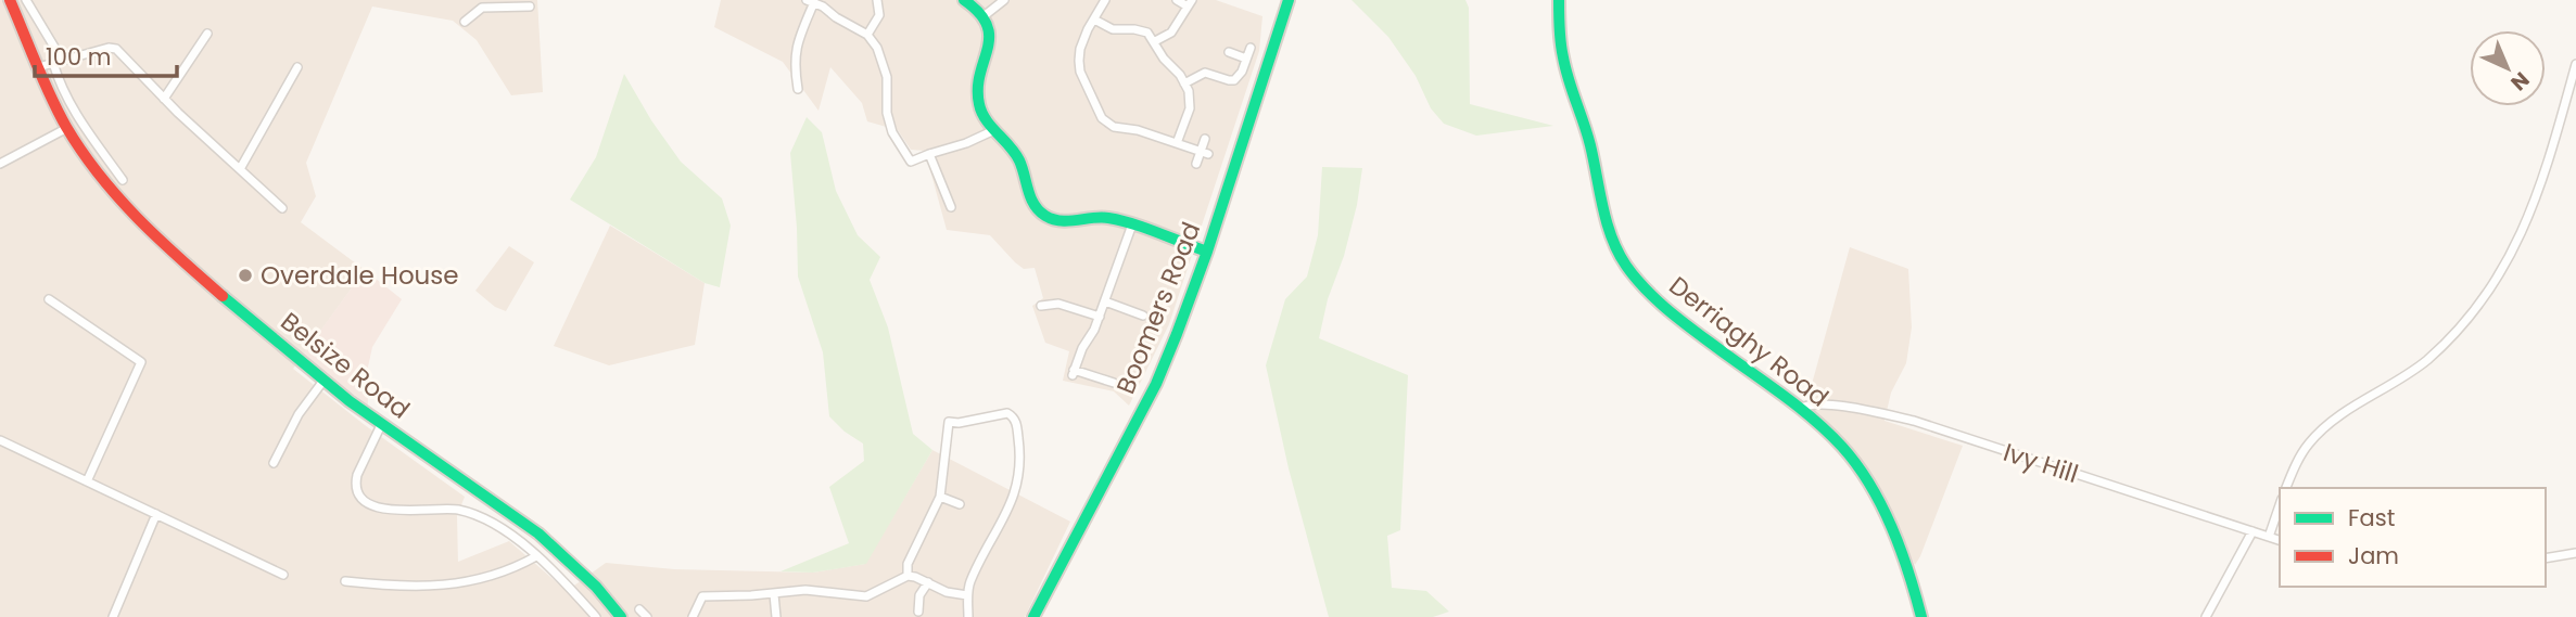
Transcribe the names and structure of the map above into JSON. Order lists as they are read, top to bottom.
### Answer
{
  "streets": {
    "street": [
      "Boomers Road",
      "Derriaghy Road",
      "Belsize Road",
      "Ivy Hill"
    ]
  },
  "crossings": [
    ["Derriaghy Road", "Ivy Hill"]
  ],
  "places": ["Overdale House"],
  "legend": ["Fast", "Jam"],
  "scale_bar": "100 m",
  "north": "bottom right"
}
